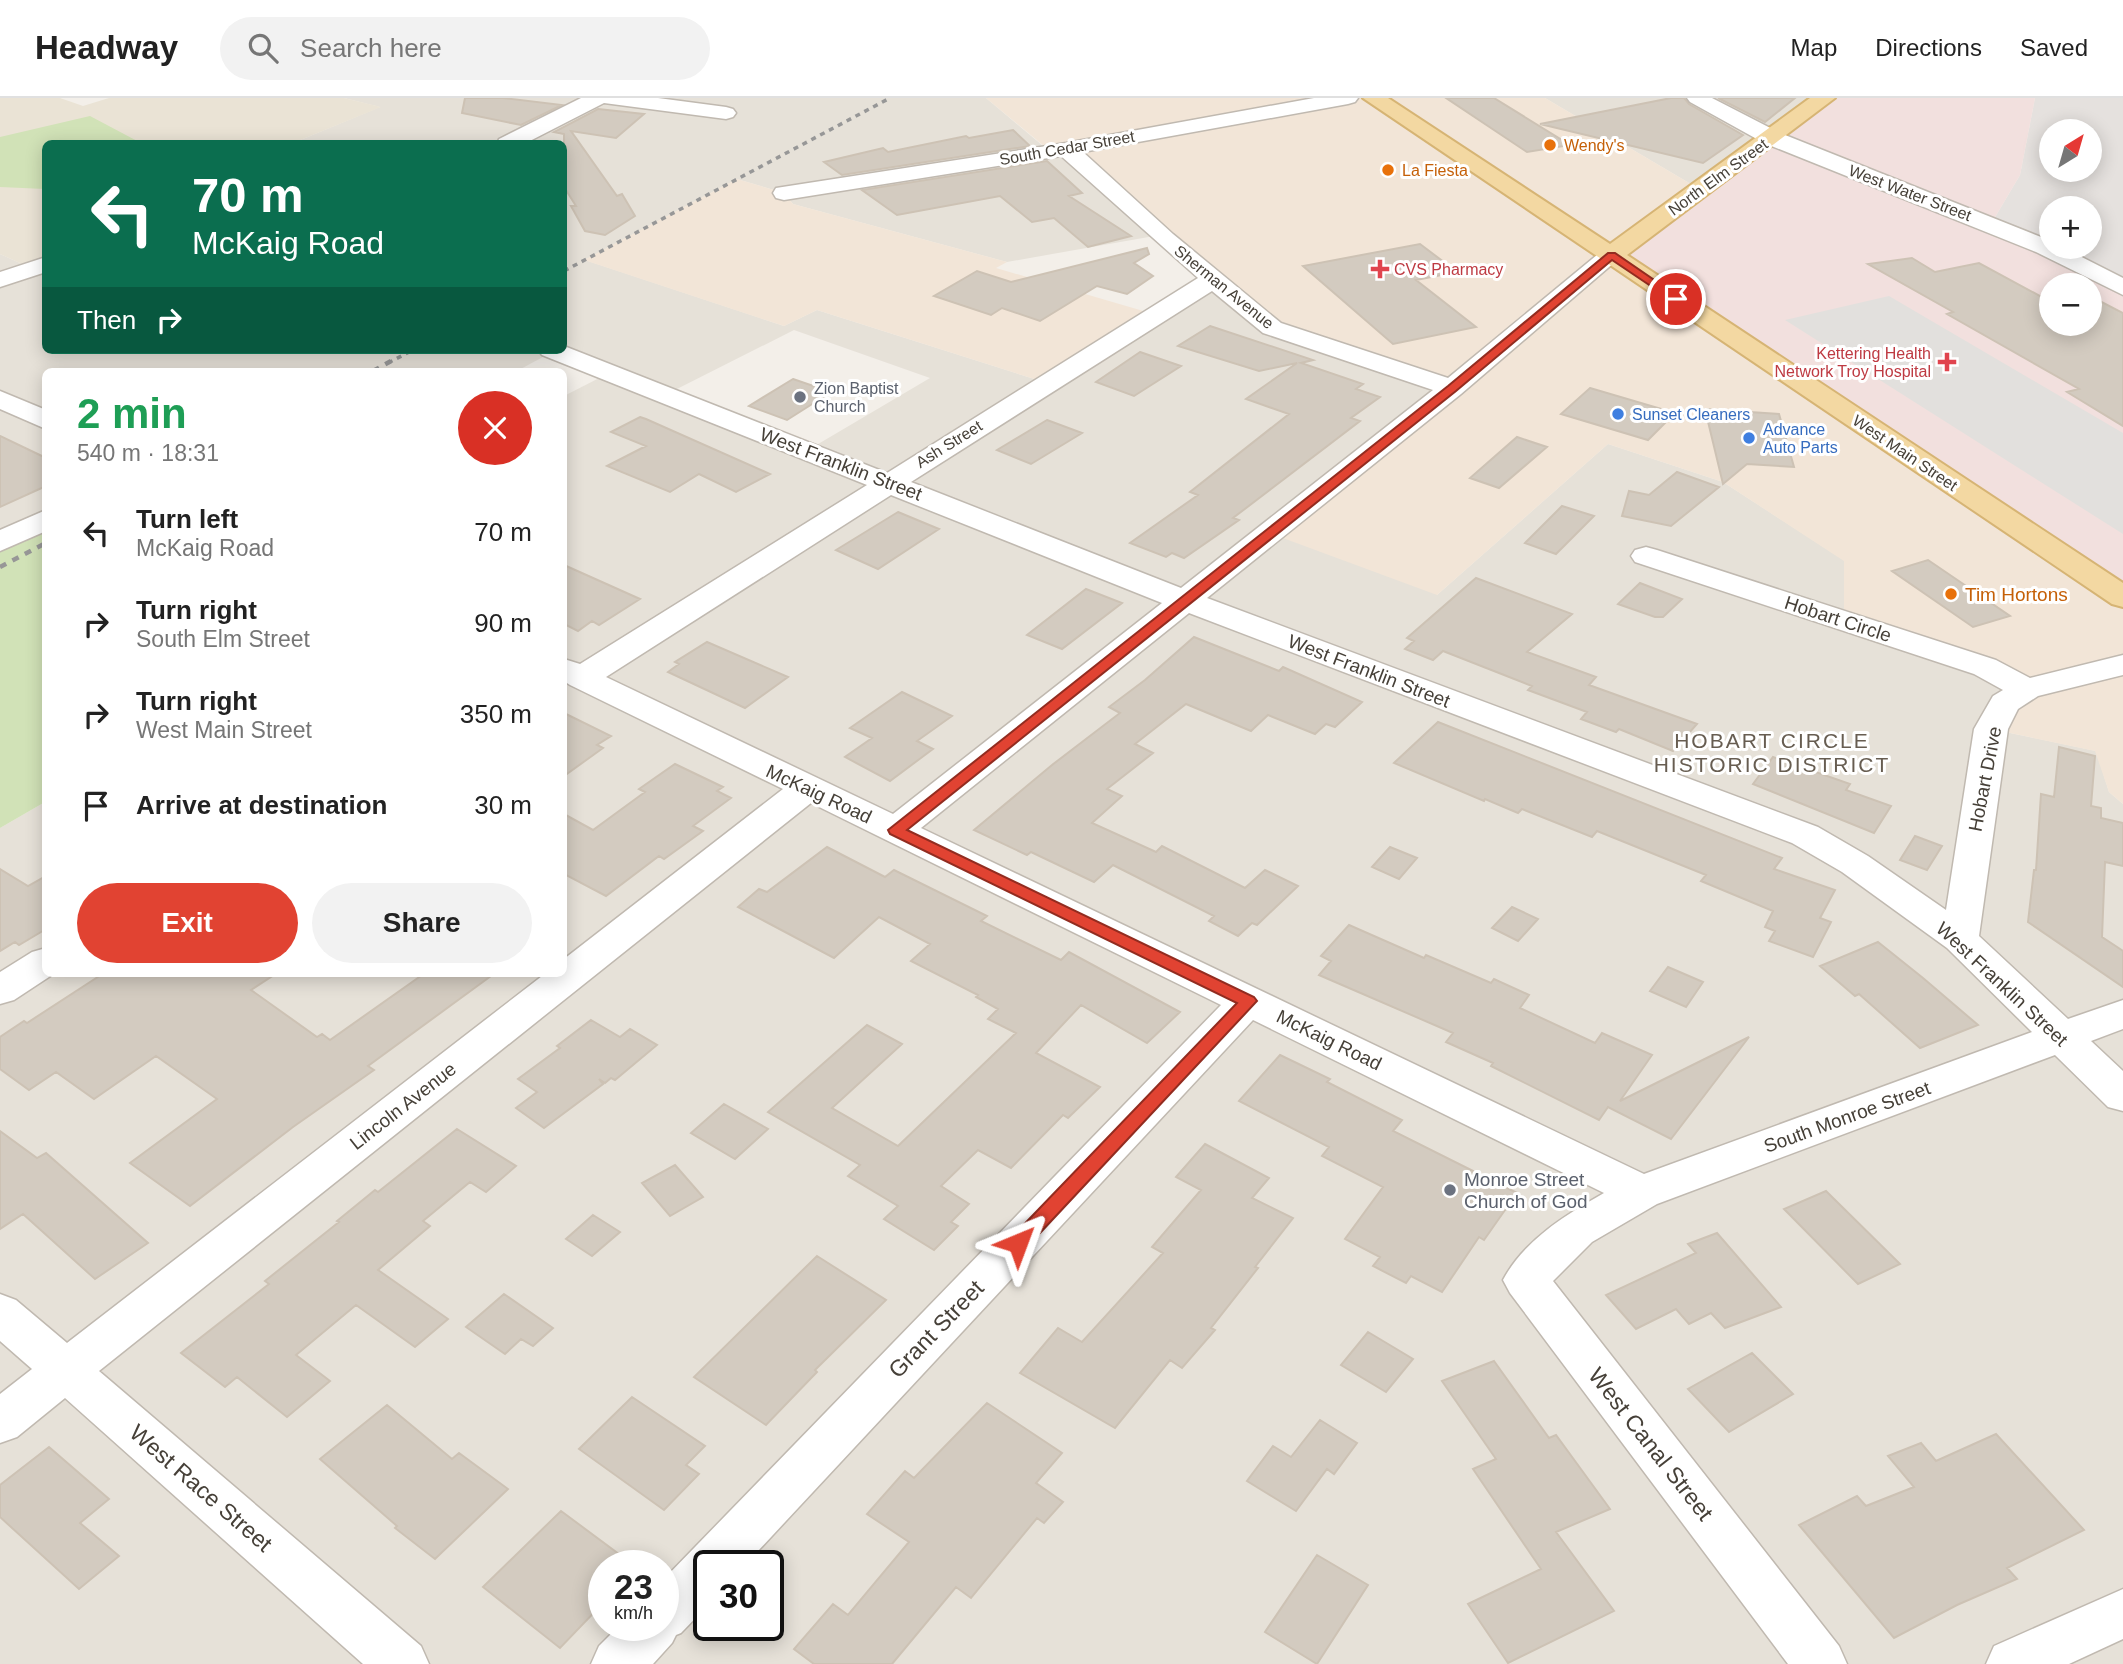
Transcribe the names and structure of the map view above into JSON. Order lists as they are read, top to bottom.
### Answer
{
  "streets": {
    "main road": ["North Elm Street", "West Main Street"],
    "street": [
      "South Cedar Street",
      "West Water Street",
      "Sherman Avenue",
      "Ash Street",
      "West Franklin Street",
      "Hobart Circle",
      "Hobart Drive",
      "McKaig Road",
      "Lincoln Avenue",
      "South Monroe Street",
      "Grant Street",
      "West Canal Street",
      "West Race Street"
    ]
  },
  "crossings": [
    ["South Cedar Street", "Sherman Avenue"],
    ["North Elm Street", "West Water Street"],
    ["North Elm Street", "West Main Street"],
    ["Sherman Avenue", "Ash Street"],
    ["Ash Street", "West Franklin Street"],
    ["Ash Street", "McKaig Road"],
    ["West Franklin Street", "Hobart Drive"],
    ["West Franklin Street", "South Monroe Street"],
    ["Hobart Circle", "Hobart Drive"],
    ["McKaig Road", "Lincoln Avenue"],
    ["McKaig Road", "South Monroe Street"],
    ["McKaig Road", "Grant Street"],
    ["Lincoln Avenue", "West Race Street"],
    ["South Monroe Street", "West Canal Street"]
  ],
  "districts": ["HOBART CIRCLE HISTORIC DISTRICT"],
  "places": {
    "other": [
      "Wendy's",
      "La Fiesta",
      "Zion Baptist Church",
      "Sunset Cleaners",
      "Advance Auto Parts",
      "Tim Hortons",
      "Monroe Street Church of God"
    ],
    "health": ["CVS Pharmacy", "Kettering Health Network Troy Hospital"]
  },
  "north": "top right",
  "page": {
    "header": "Headway",
    "search": "Search here",
    "nav": ["Map", "Directions", "Saved"],
    "map_buttons": ["+", "−"],
    "turn": ["70 m", "McKaig Road"],
    "then": "Then",
    "heading": ["2 min", "540 m · 18:31"],
    "list": [
      {
        "name": "Turn left",
        "note": "McKaig Road",
        "value": "70 m"
      },
      {
        "name": "Turn right",
        "note": "South Elm Street",
        "value": "90 m"
      },
      {
        "name": "Turn right",
        "note": "West Main Street",
        "value": "350 m"
      },
      {
        "name": "Arrive at destination",
        "value": "30 m"
      }
    ],
    "buttons": ["Exit", "Share"],
    "speed": "23 km/h",
    "limit": "30"
  }
}
